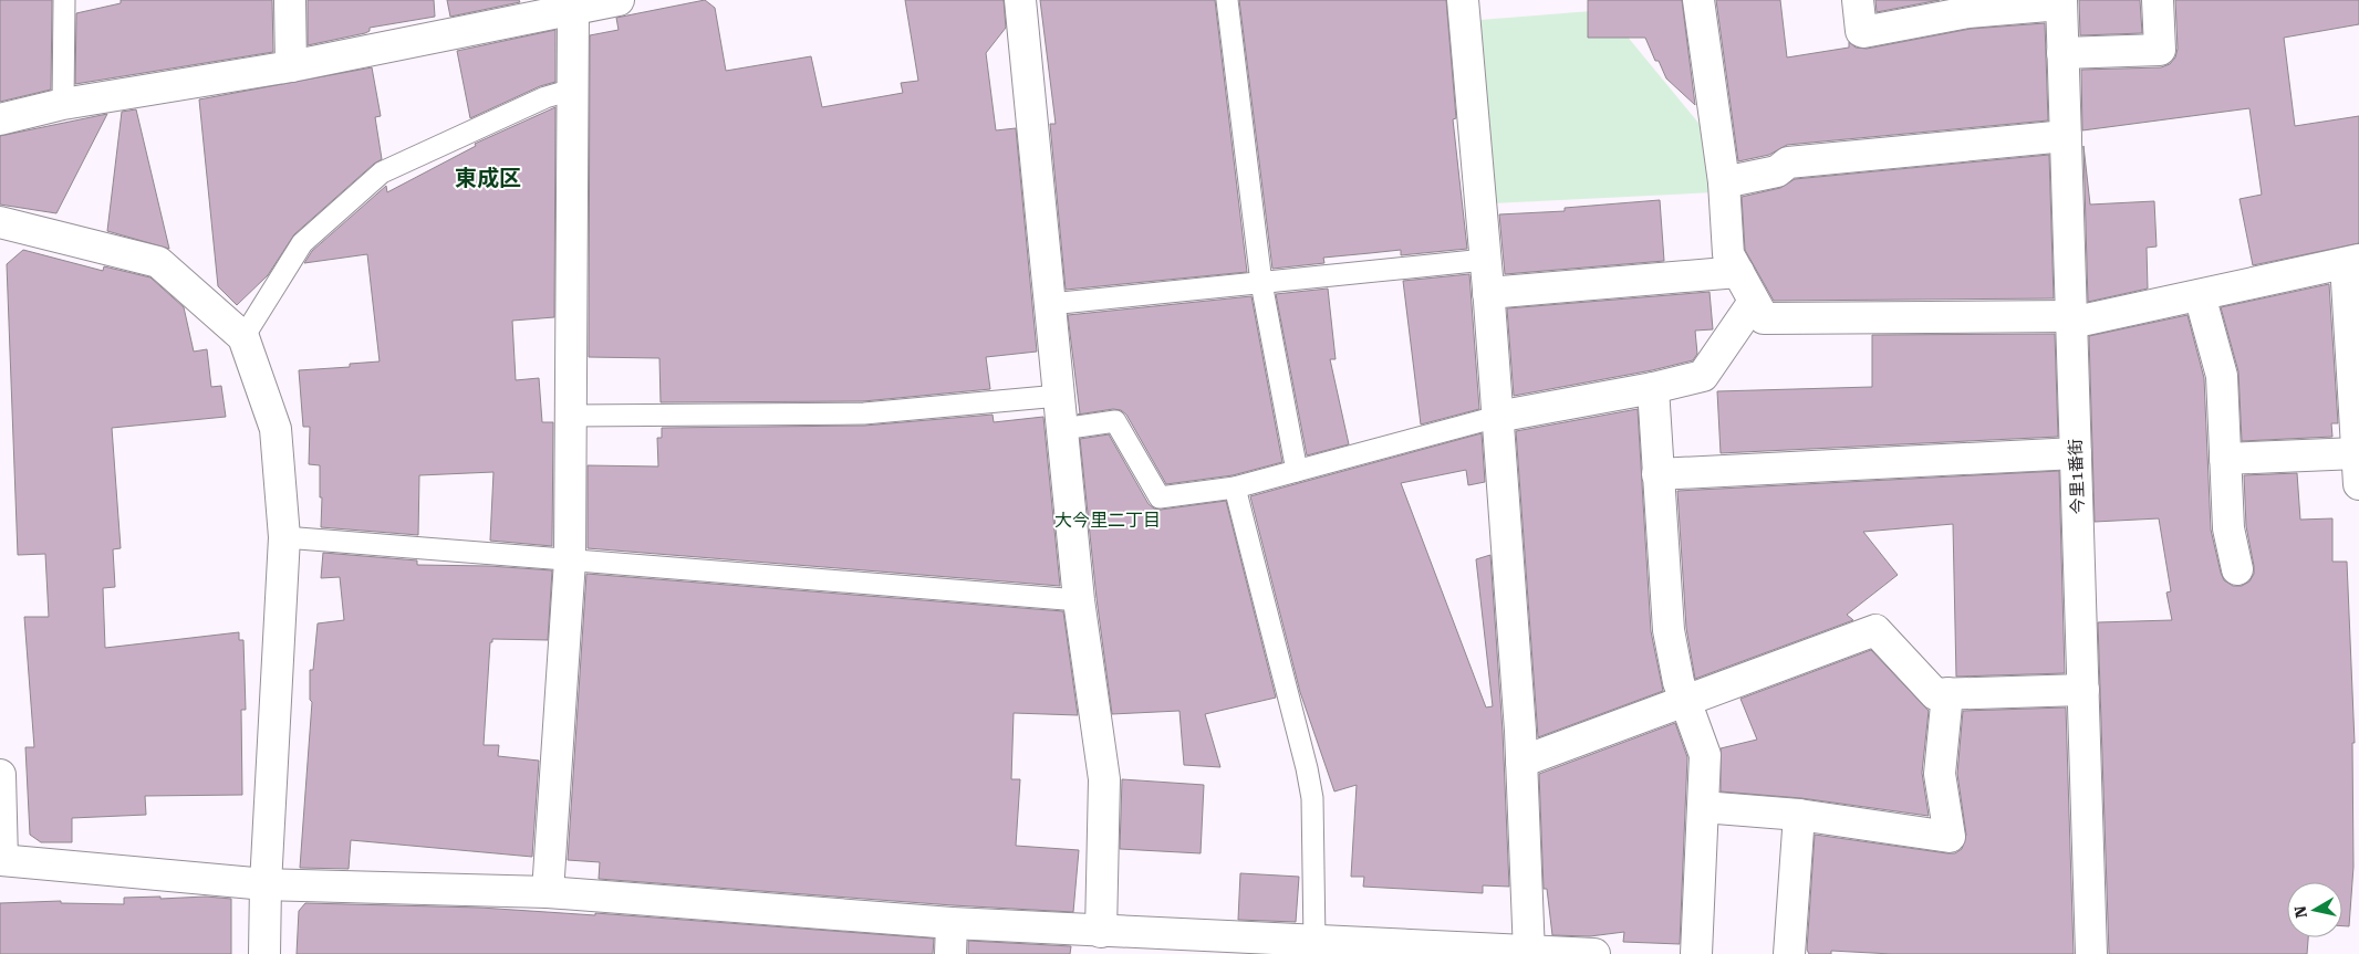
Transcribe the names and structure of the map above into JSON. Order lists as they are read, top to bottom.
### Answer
{
  "streets": {
    "street": ["今里1番街"]
  },
  "districts": ["東成区", "大今里二丁目"],
  "north": "left"
}
